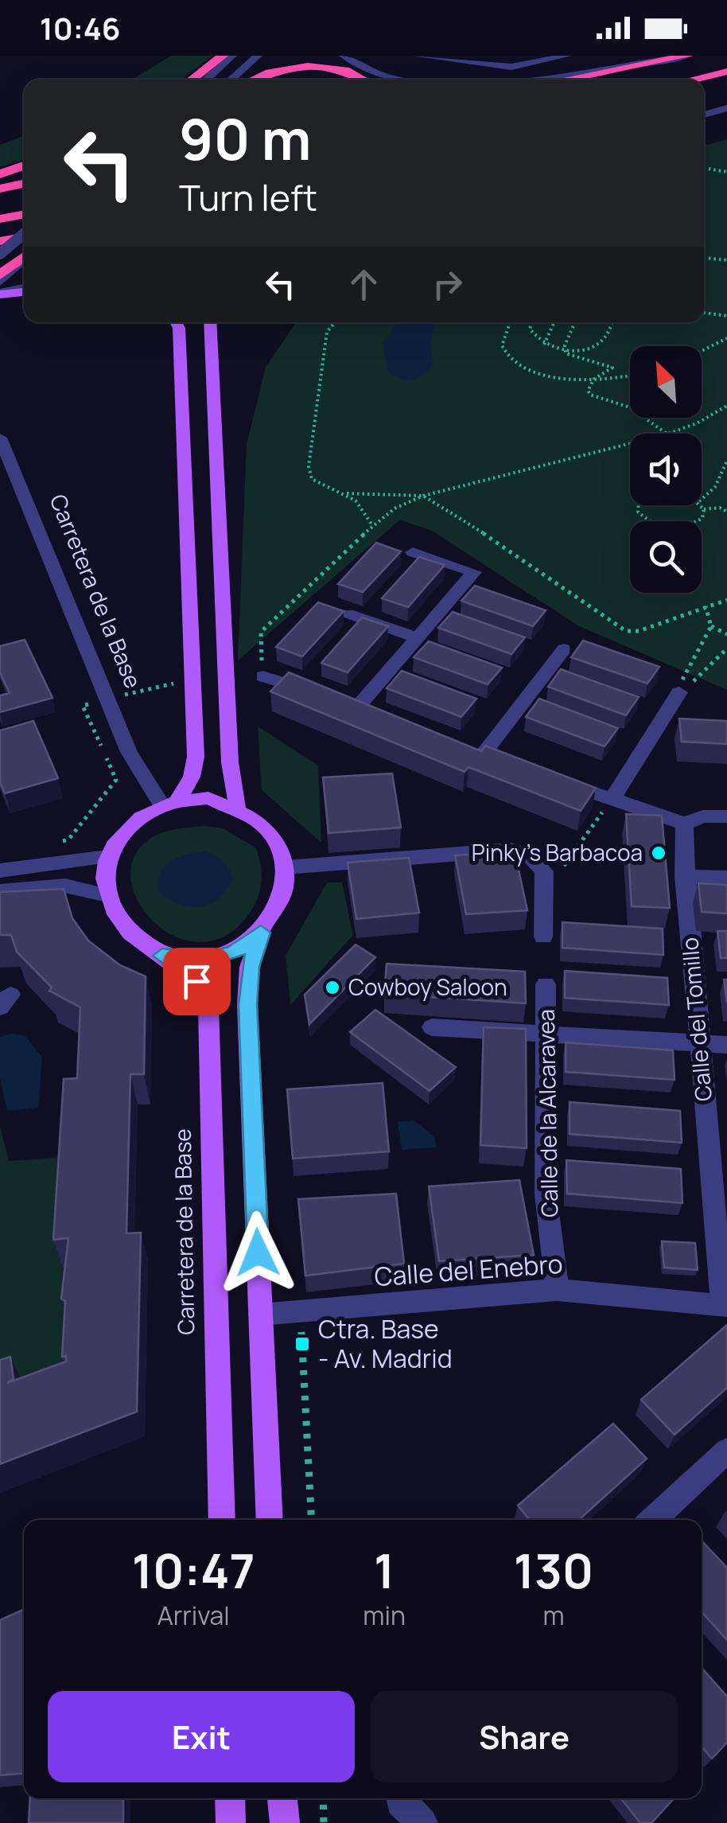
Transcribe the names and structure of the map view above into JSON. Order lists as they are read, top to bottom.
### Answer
{
  "streets": {
    "main road": ["Carretera de la Base"],
    "street": ["Calle del Tomillo", "Calle de la Alcaravea", "Calle del Enebro"]
  },
  "crossings": [
    ["Calle del Tomillo", "Calle del Enebro"],
    ["Calle de la Alcaravea", "Calle del Enebro"]
  ],
  "places": {
    "other": ["Pinky's Barbacoa", "Cowboy Saloon"],
    "transit": ["Ctra. Base - Av. Madrid"]
  },
  "north": "top left",
  "page": {
    "status": "10:46",
    "turn": ["90 m", "Turn left"],
    "eta": [
      "10:47",
      "Arrival",
      "1",
      "min",
      "130",
      "m"
    ],
    "buttons": ["Exit", "Share"]
  }
}
